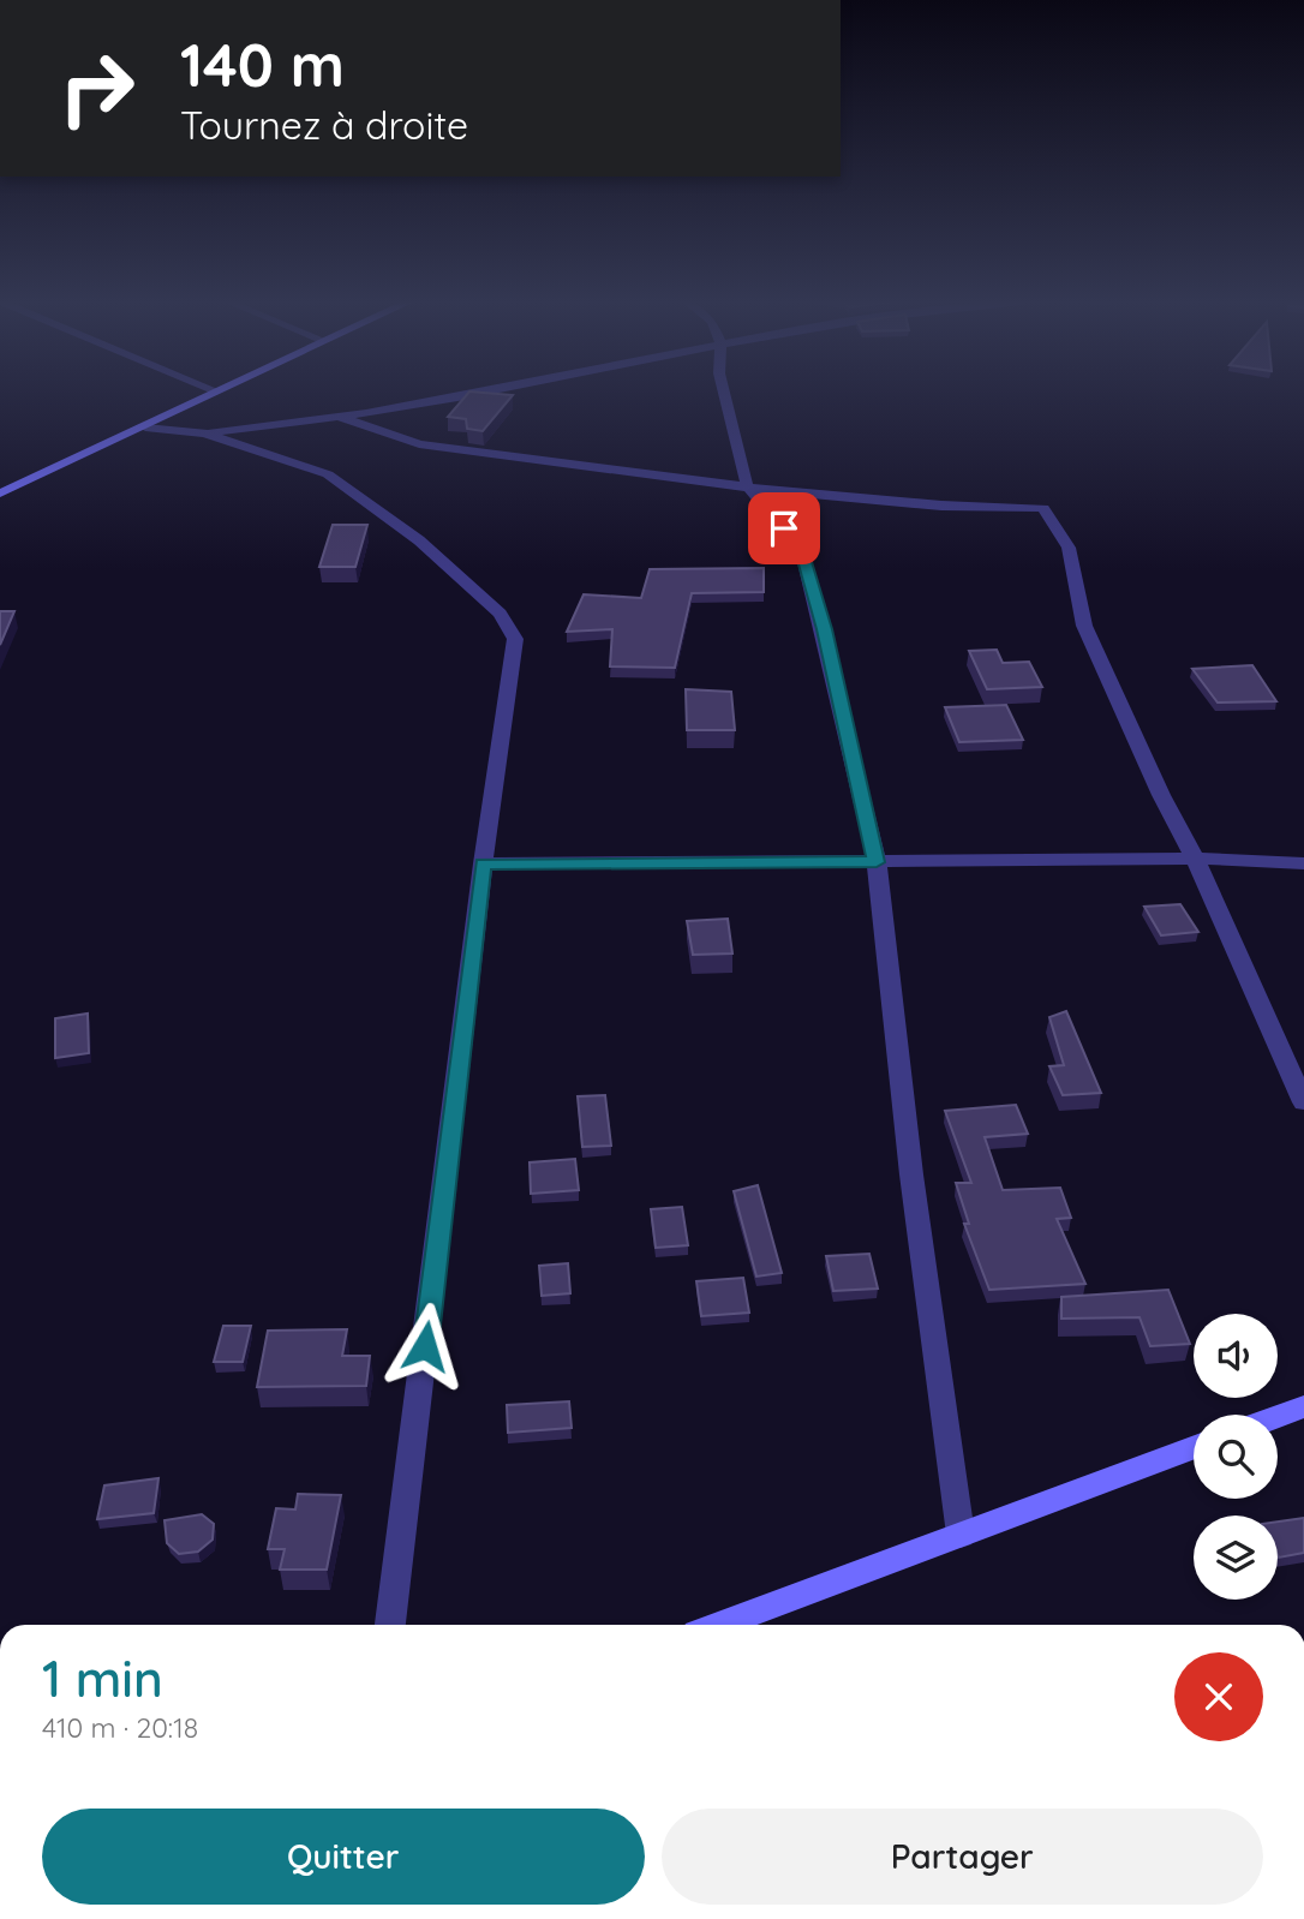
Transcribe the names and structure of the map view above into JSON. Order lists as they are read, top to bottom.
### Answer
{
  "page": {
    "turn": ["140 m", "Tournez à droite"],
    "heading": ["1 min", "410 m · 20:18"],
    "buttons": ["Quitter", "Partager"]
  }
}
